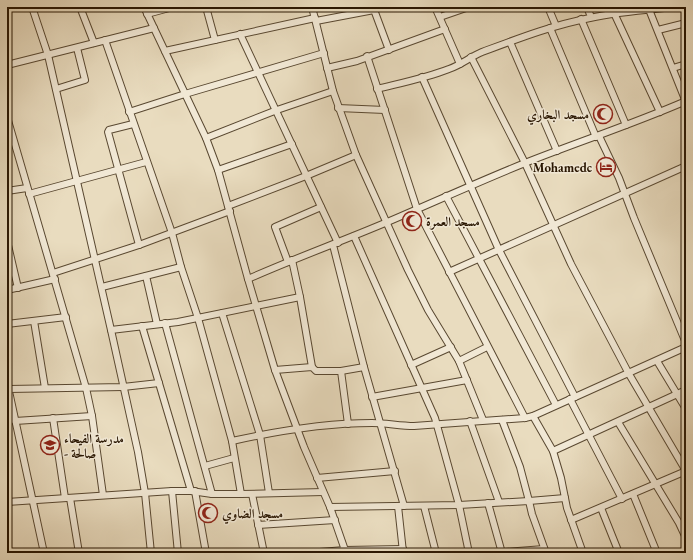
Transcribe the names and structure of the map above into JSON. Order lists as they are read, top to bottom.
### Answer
{
  "places": {
    "mosque": ["مسجد البخاري", "مسجد العمرة", "مسجد الضاوي"],
    "hotel": ["Mohamedc"],
    "school or university": ["مدرسة الفيحاء - صالحة"]
  }
}
